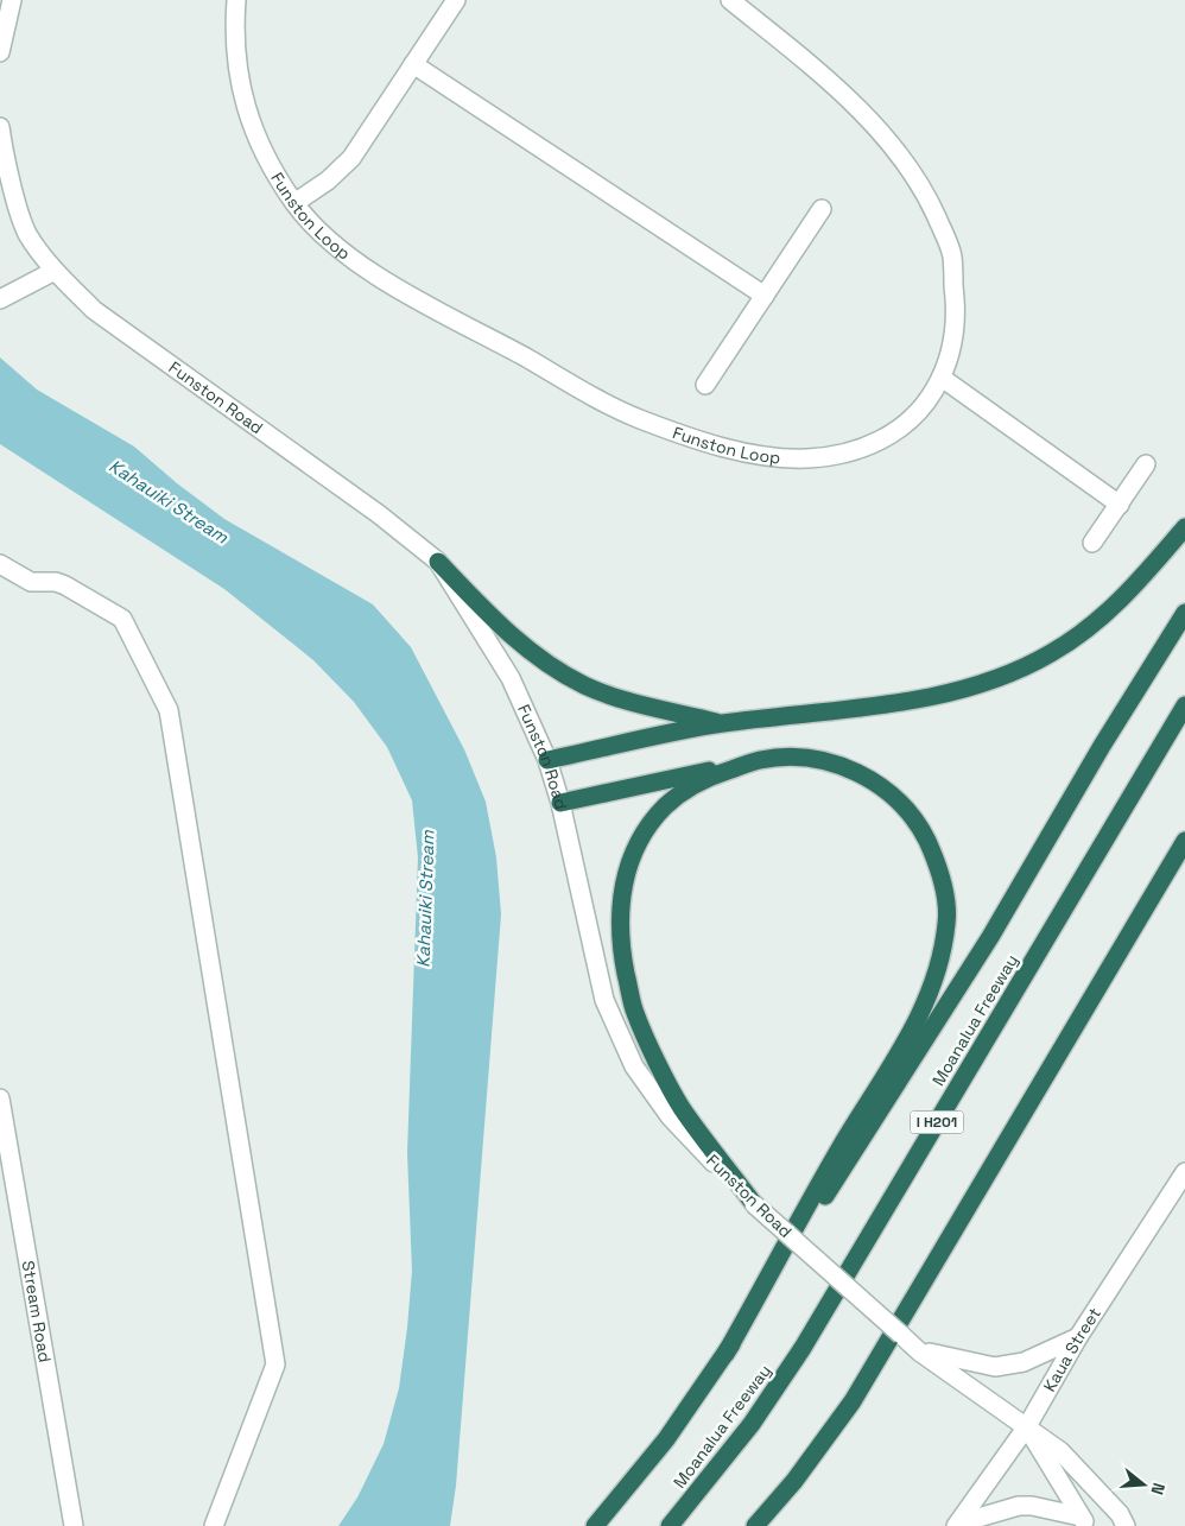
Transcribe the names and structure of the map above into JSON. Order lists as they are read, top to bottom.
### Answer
{
  "streets": {
    "highway": ["Moanalua Freeway", "I H201"],
    "street": [
      "Funston Loop",
      "Funston Road",
      "Stream Road",
      "Kaua Street"
    ]
  },
  "crossings": [
    ["Funston Road", "Kaua Street"]
  ],
  "water": ["Kahauiki Stream"],
  "north": "right"
}
